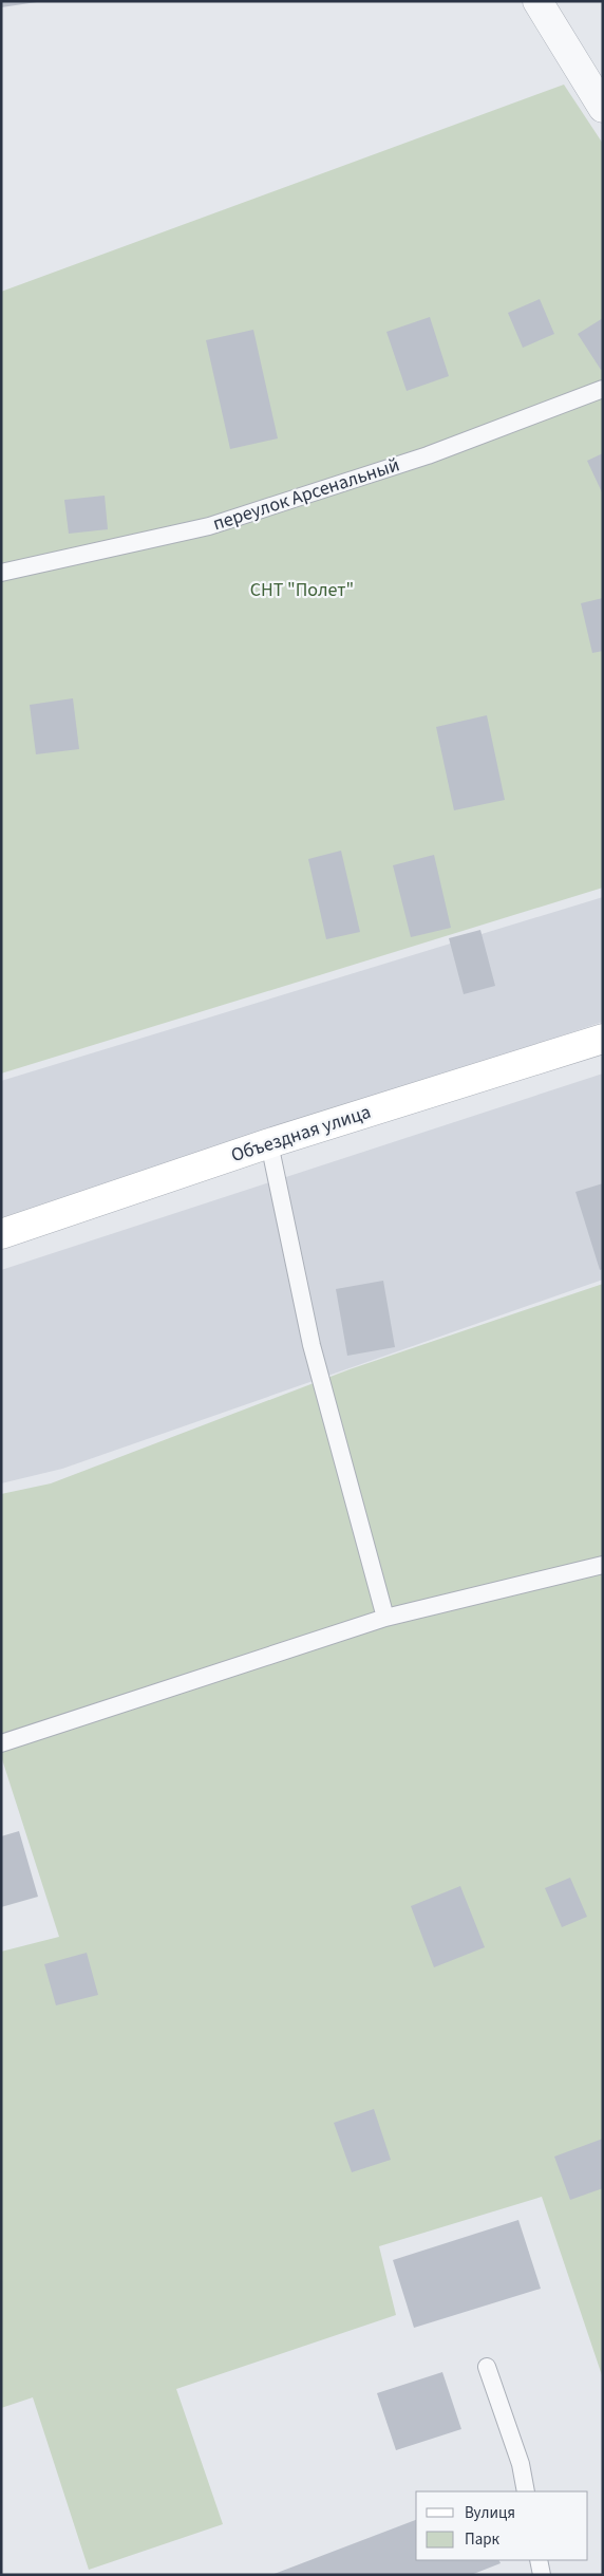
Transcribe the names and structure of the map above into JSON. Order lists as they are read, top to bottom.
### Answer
{
  "streets": {
    "main road": ["Объездная улица"],
    "lane": ["переулок Арсенальный"]
  },
  "parks": ["СНТ \"Полет\""],
  "legend": ["Вулиця", "Парк"]
}
